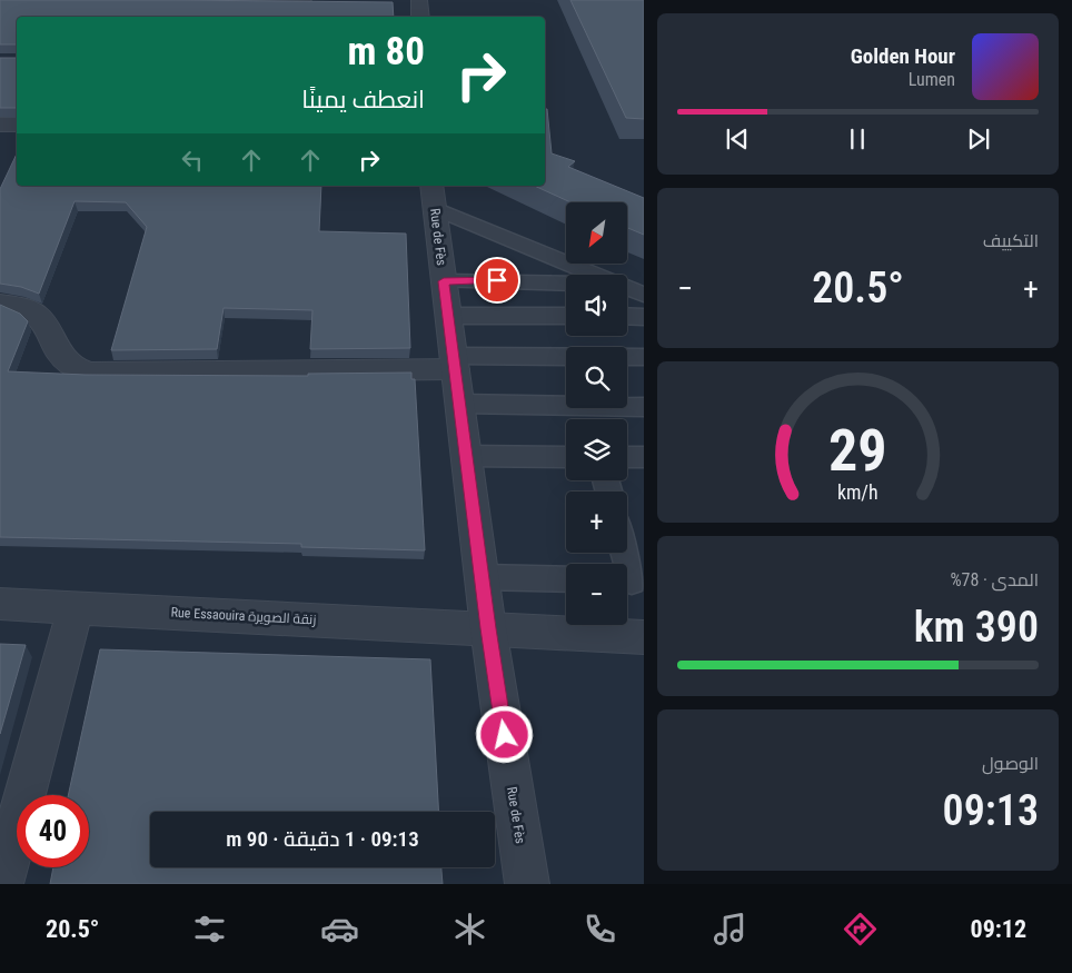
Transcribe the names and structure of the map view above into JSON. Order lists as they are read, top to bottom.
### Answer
{
  "streets": {
    "street": ["Rue de Fès", "Rue Essaouira زنقة الصويرة"]
  },
  "crossings": [
    ["Rue de Fès", "Rue Essaouira زنقة الصويرة"]
  ],
  "north": "bottom left",
  "page": {
    "turn": ["80 m", "انعطف يمينًا"],
    "song": ["Golden Hour", "Lumen"],
    "tile": [
      "التكييف",
      ["المدى · 78%", "390 km"],
      ["الوصول", "09:13"]
    ],
    "map_buttons": ["+", "−"],
    "heat": ["−", "20.5°", "+"],
    "limit": "40",
    "trip": "09:13 · 1 دقيقة · 90 m",
    "tabs": ["09:12", "20.5°"],
    "gauge": ["29", "km/h"]
  }
}
